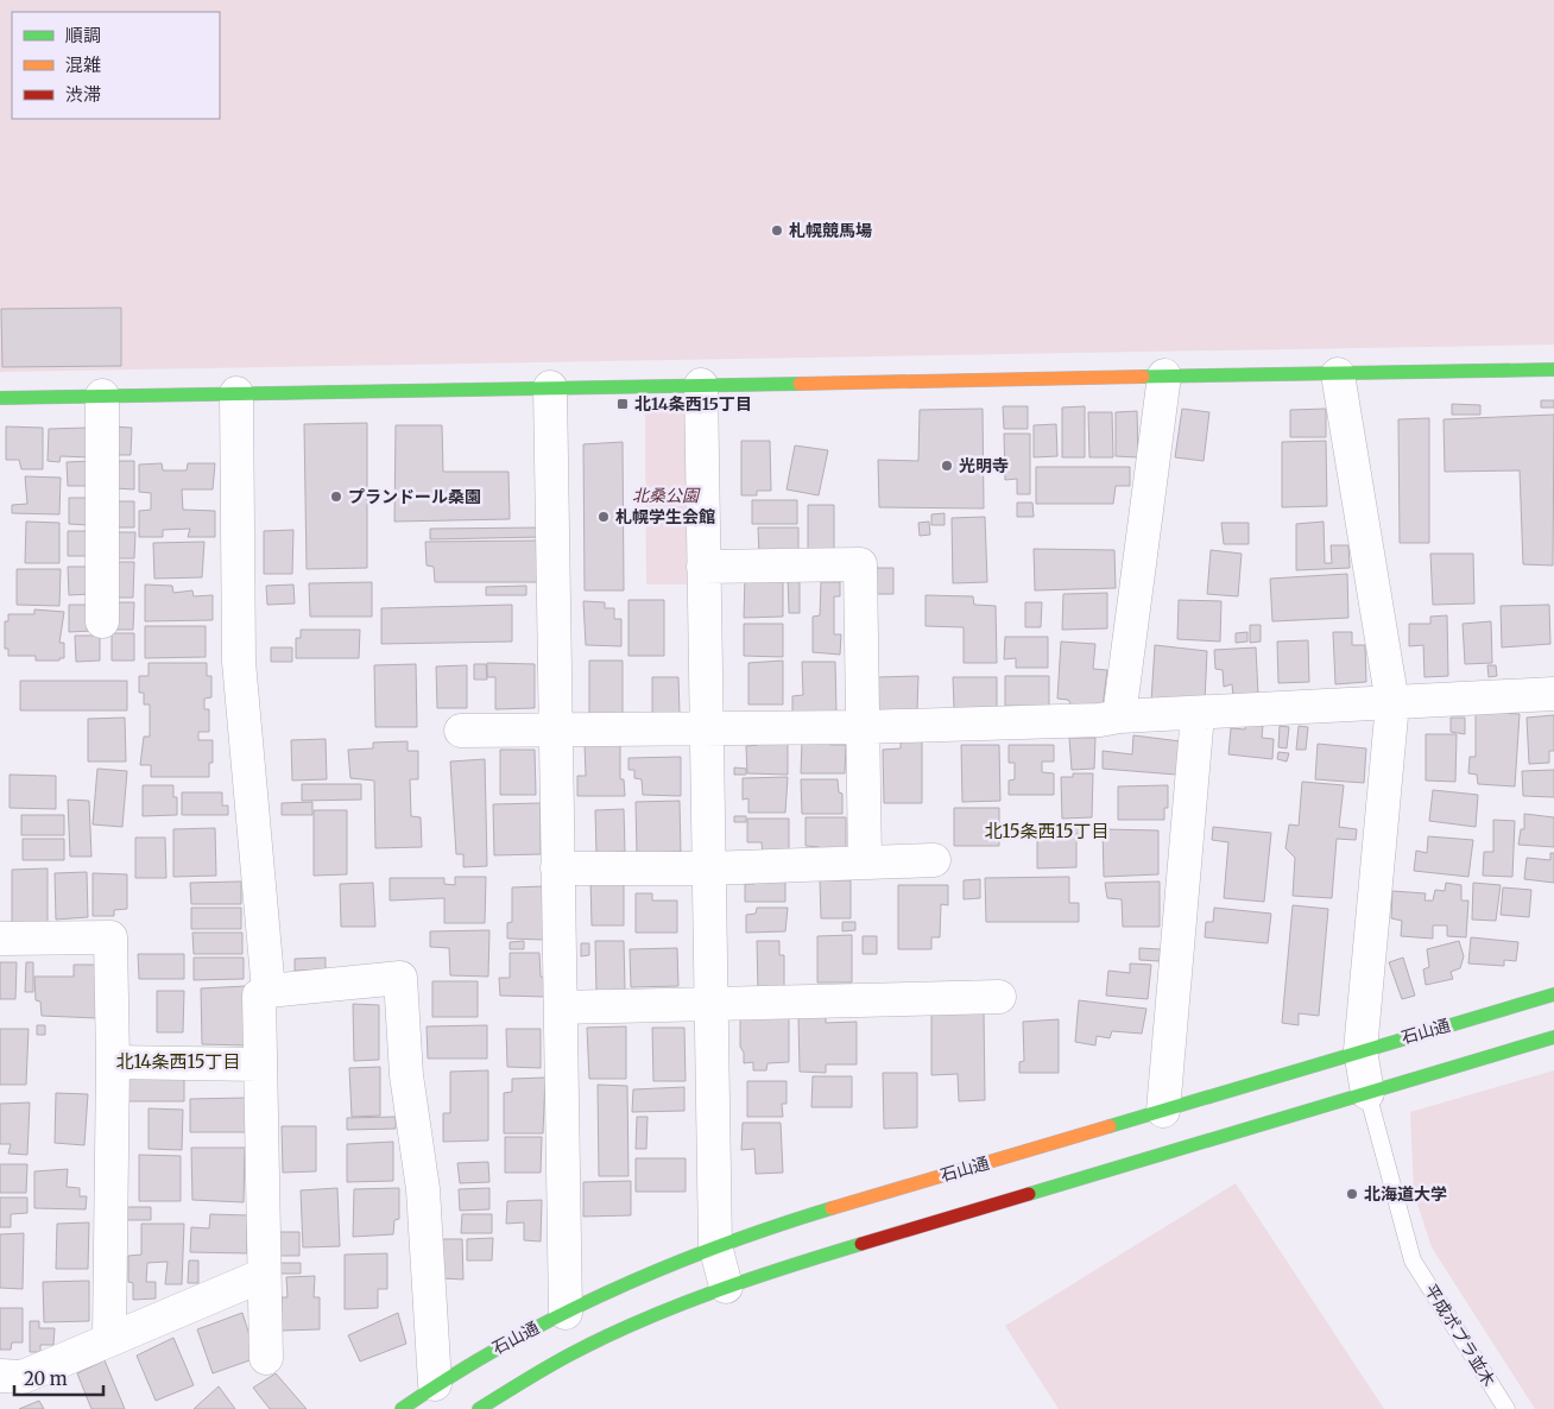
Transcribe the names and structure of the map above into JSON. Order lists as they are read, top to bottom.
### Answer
{
  "streets": {
    "main road": ["石山通"],
    "lane": ["平成ポプラ並木"]
  },
  "districts": ["北15条西15丁目", "北14条西15丁目"],
  "parks": ["北桑公園"],
  "places": {
    "other": [
      "札幌競馬場",
      "光明寺",
      "プランドール桑園",
      "札幌学生会館",
      "北海道大学"
    ],
    "transit": ["北14条西15丁目"]
  },
  "legend": ["順調", "混雑", "渋滞"],
  "scale_bar": "20 m"
}
